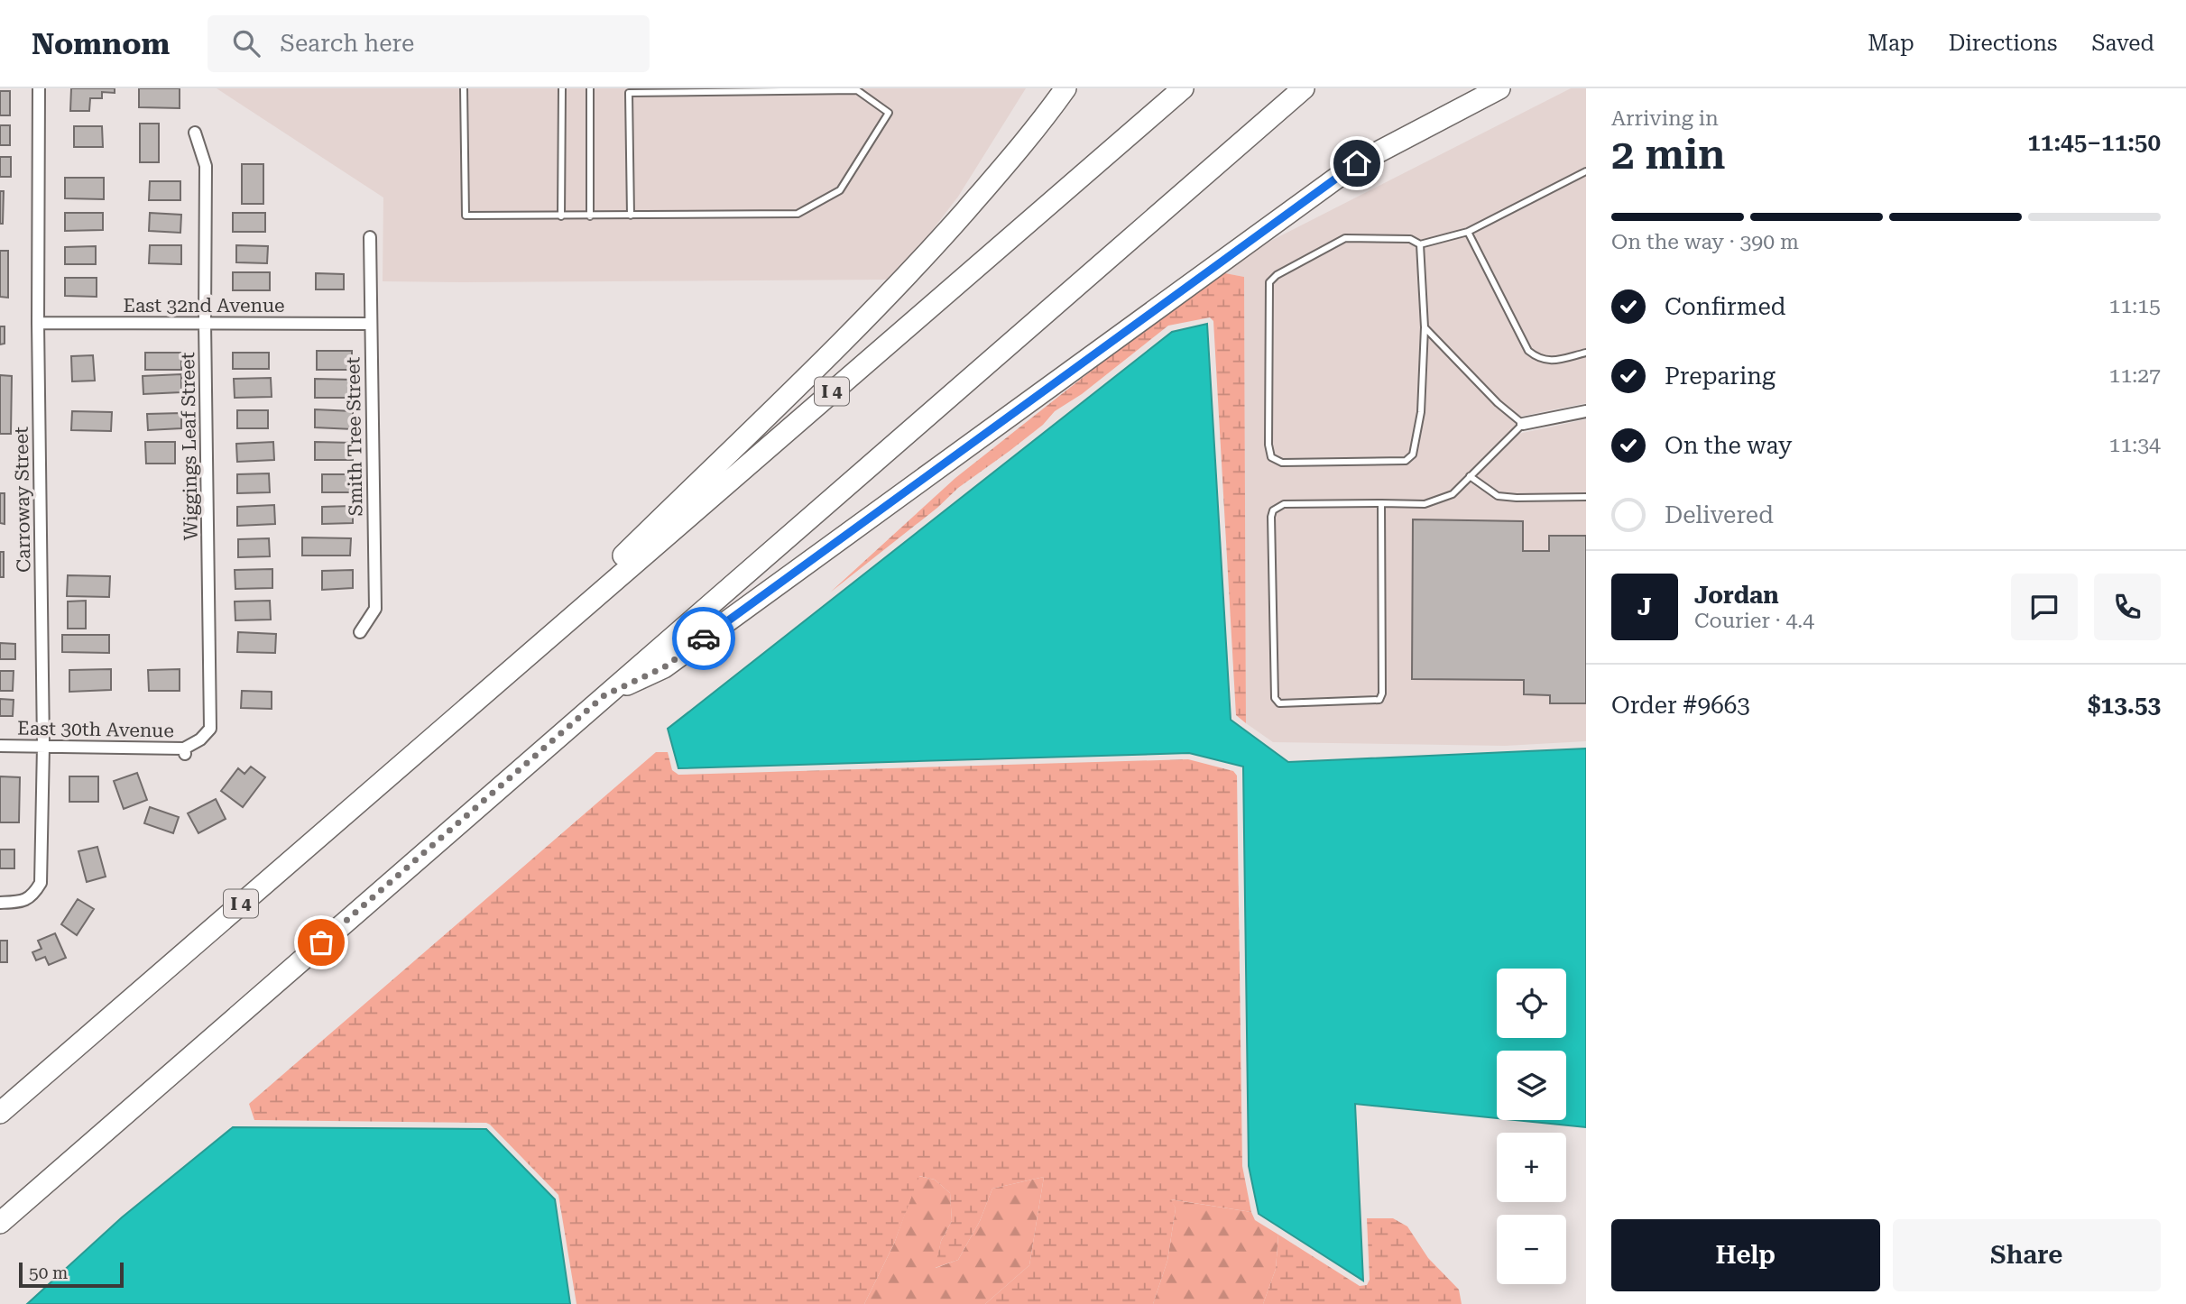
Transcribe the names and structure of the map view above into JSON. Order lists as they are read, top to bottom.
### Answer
{
  "streets": {
    "highway": ["I 4"],
    "street": [
      "East 32nd Avenue",
      "Smith Tree Street",
      "Wiggings Leaf Street",
      "Carroway Street",
      "East 30th Avenue"
    ]
  },
  "crossings": [
    ["East 32nd Avenue", "Smith Tree Street"],
    ["East 32nd Avenue", "Wiggings Leaf Street"],
    ["East 32nd Avenue", "Carroway Street"],
    ["Wiggings Leaf Street", "East 30th Avenue"],
    ["Carroway Street", "East 30th Avenue"]
  ],
  "scale_bar": "50 m",
  "page": {
    "header": "Nomnom",
    "search": "Search here",
    "nav": ["Map", "Directions", "Saved"],
    "heading": ["2 min", "Arriving in", "11:45–11:50"],
    "panel": [
      "Jordan",
      "Courier · 4.4",
      "Order #9663",
      "$13.53"
    ],
    "bar": "On the way · 390 m",
    "list": [
      ["Confirmed", "11:15"],
      ["Preparing", "11:27"],
      ["On the way", "11:34"],
      "Delivered"
    ],
    "round": "J",
    "map_buttons": ["+", "−"],
    "buttons": ["Help", "Share"],
    "scale": "50 m"
  }
}
